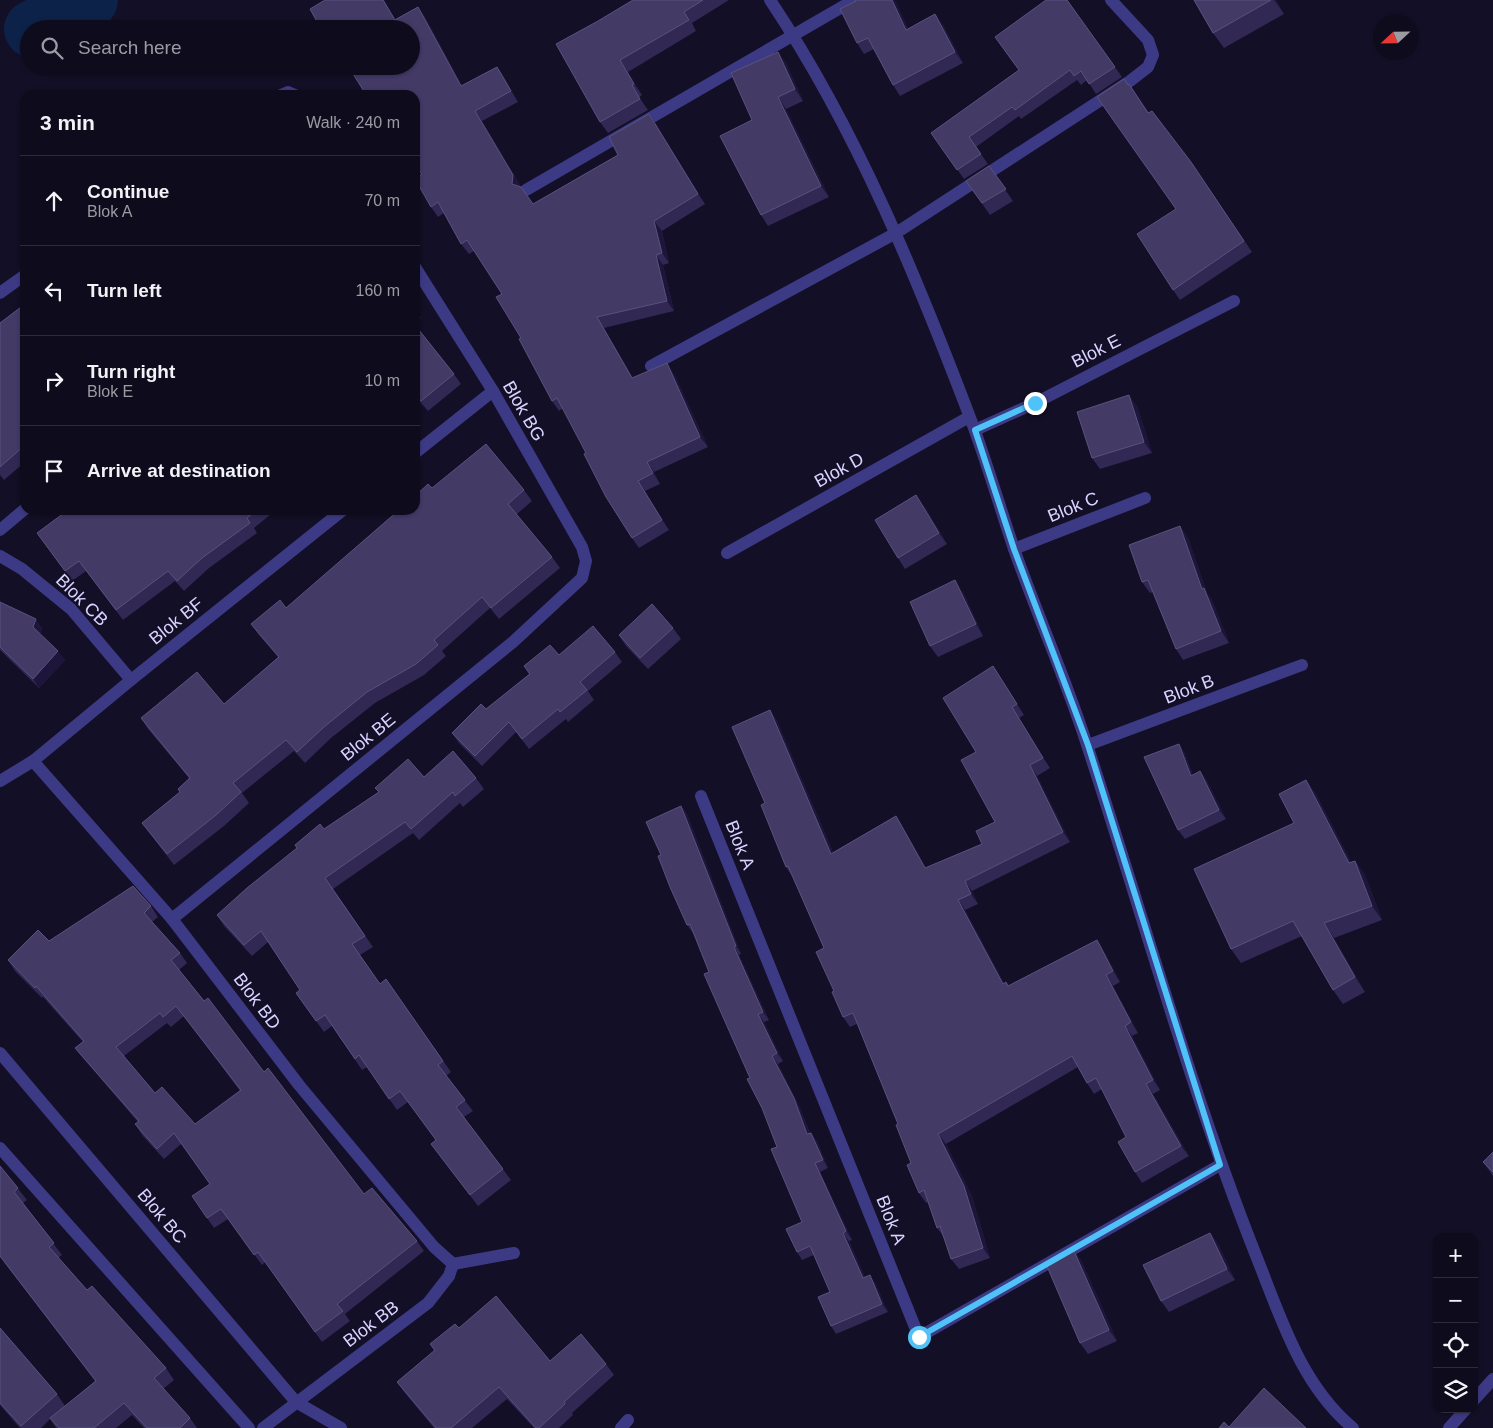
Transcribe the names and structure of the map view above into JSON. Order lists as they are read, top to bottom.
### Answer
{
  "streets": {
    "street": [
      "Blok E",
      "Blok BG",
      "Blok D",
      "Blok C",
      "Blok CB",
      "Blok BF",
      "Blok B",
      "Blok BE",
      "Blok A",
      "Blok BD",
      "Blok BC",
      "Blok BB"
    ]
  },
  "crossings": [
    ["Blok BG", "Blok BE"],
    ["Blok CB", "Blok BF"],
    ["Blok BF", "Blok BD"],
    ["Blok BE", "Blok BD"],
    ["Blok BD", "Blok BB"],
    ["Blok BC", "Blok BB"]
  ],
  "north": "left",
  "page": {
    "search": "Search here",
    "heading": ["3 min", "Walk · 240 m"],
    "list": [
      ["Continue", "Blok A", "70 m"],
      ["Turn left", "160 m"],
      ["Turn right", "Blok E", "10 m"],
      "Arrive at destination"
    ],
    "map_buttons": ["+", "−"]
  }
}
